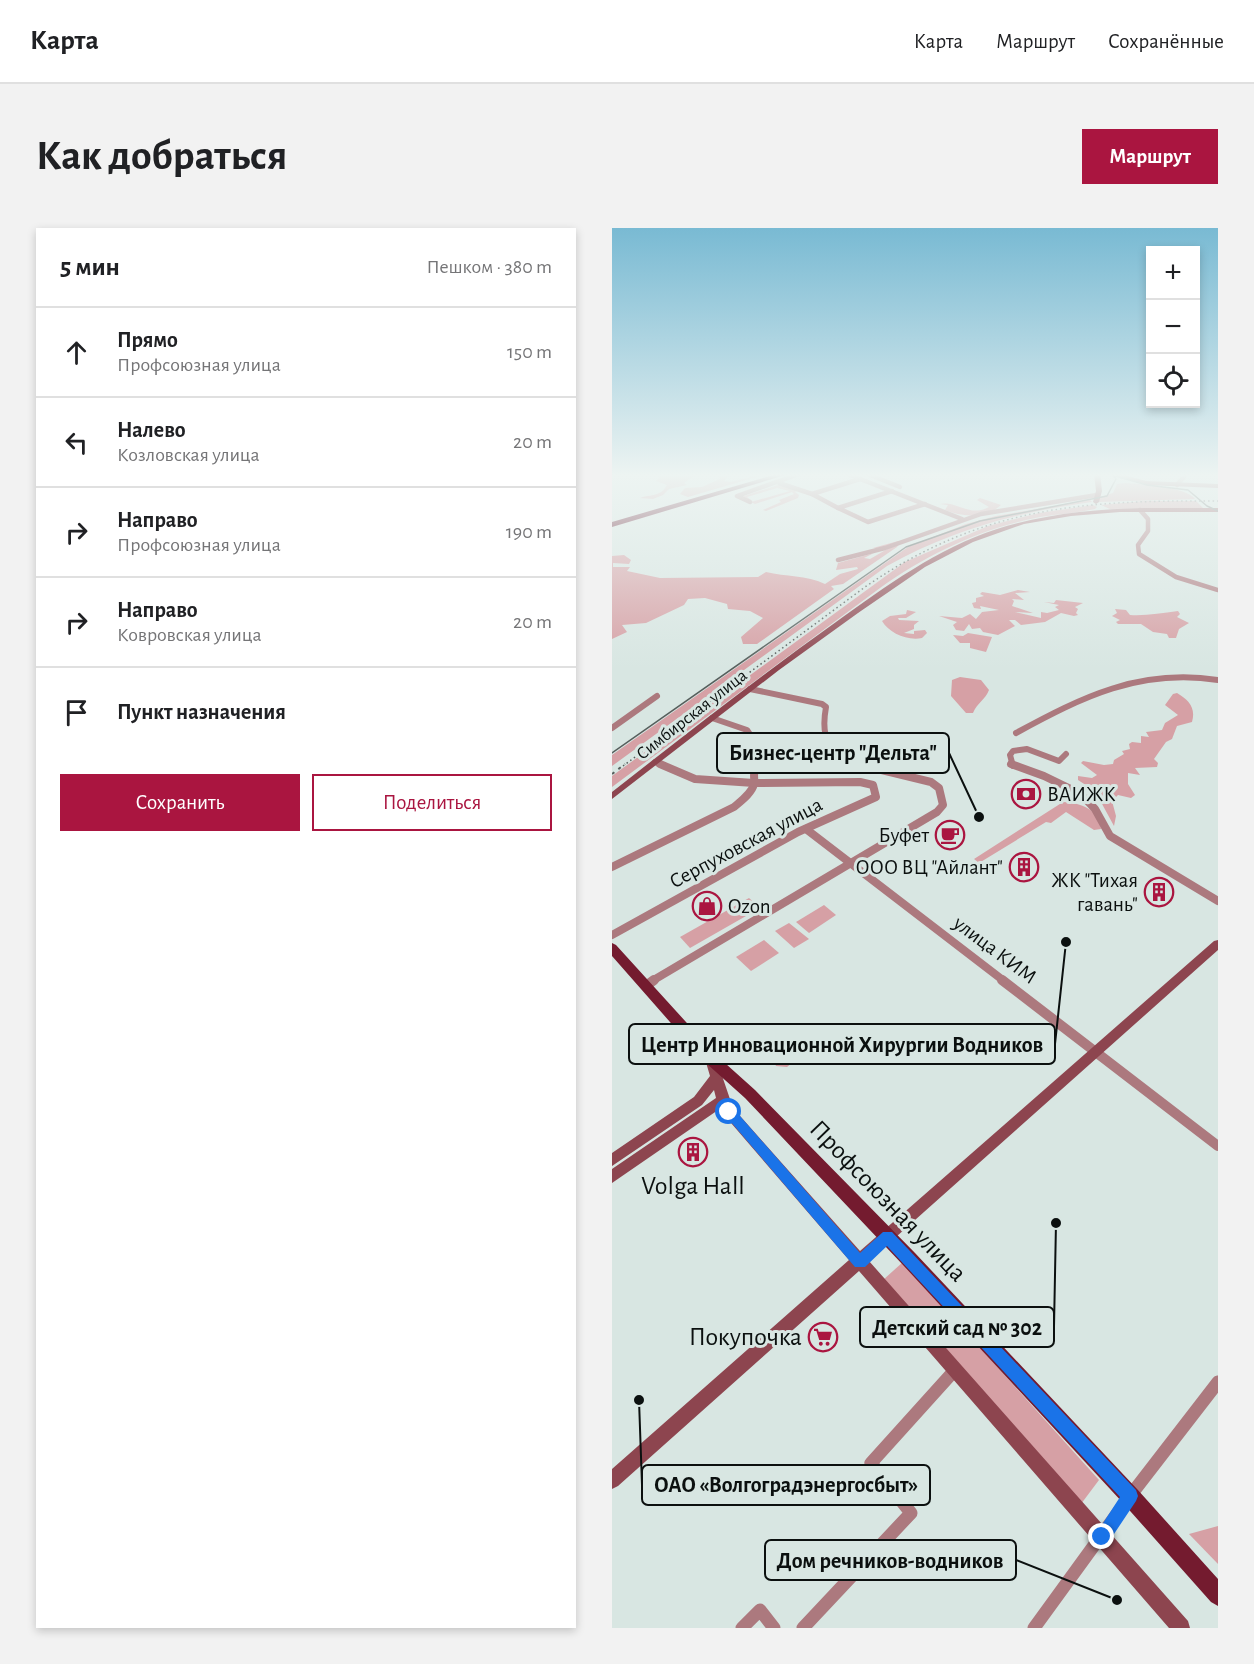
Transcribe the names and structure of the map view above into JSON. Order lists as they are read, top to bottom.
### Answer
{
  "streets": {
    "main road": ["Симбирская улица", "Профсоюзная улица"],
    "street": ["Серпуховская улица", "улица КИМ"]
  },
  "crossings": [
    ["Серпуховская улица", "улица КИМ"]
  ],
  "places": {
    "bank": ["ВАИЖК"],
    "other": [
      "Бизнес-центр \"Дельта\"",
      "Центр Инновационной Хирургии Водников",
      "Детский сад № 302",
      "ОАО «Волгоградэнергосбыт»",
      "Дом речников-водников"
    ],
    "cafe": ["Буфет"],
    "building": ["ООО ВЦ \"Айлант\"", "ЖК \"Тихая гавань\"", "Volga Hall"],
    "shop": ["Ozon"],
    "supermarket": ["Покупочка"]
  },
  "page": {
    "header": "Карта",
    "nav": ["Карта", "Маршрут", "Сохранённые"],
    "buttons": [
      "Маршрут",
      ["Сохранить", "Поделиться"]
    ],
    "title": "Как добраться",
    "heading": ["5 мин", "Пешком · 380 m"],
    "map_buttons": ["+", "−"],
    "list": [
      ["Прямо", "Профсоюзная улица", "150 m"],
      ["Налево", "Козловская улица", "20 m"],
      ["Направо", "Профсоюзная улица", "190 m"],
      ["Направо", "Ковровская улица", "20 m"],
      "Пункт назначения"
    ]
  }
}
